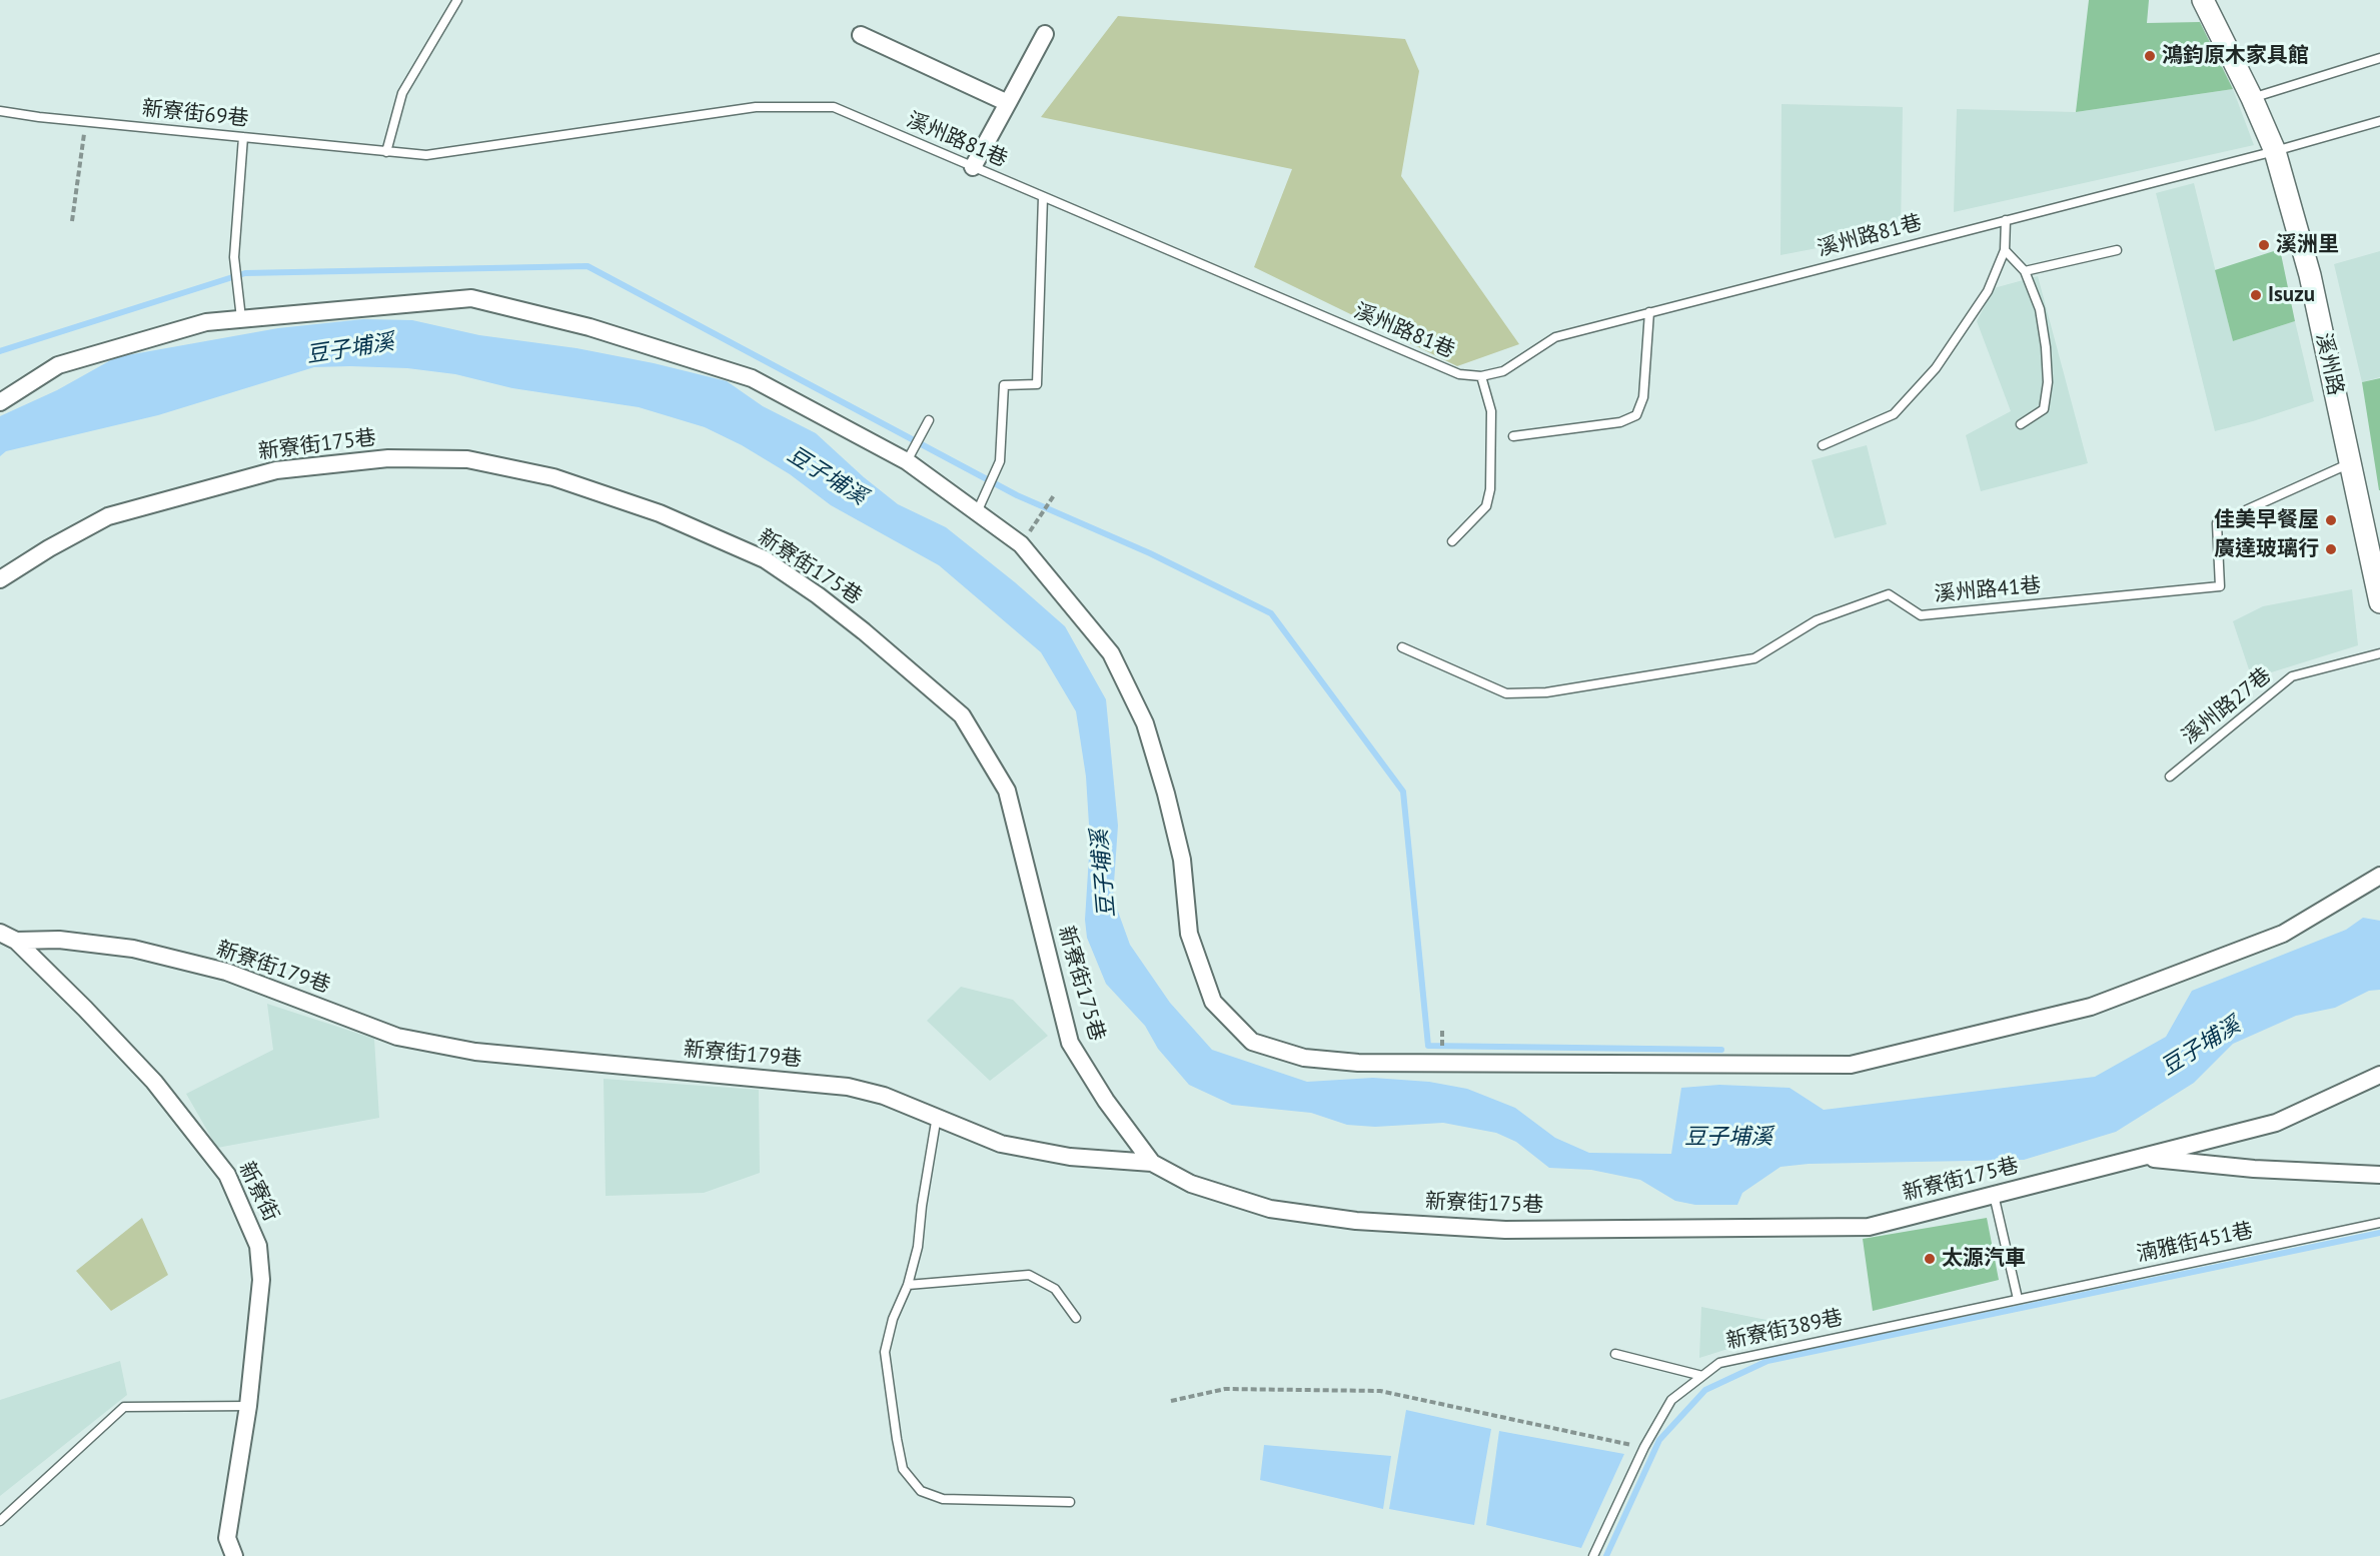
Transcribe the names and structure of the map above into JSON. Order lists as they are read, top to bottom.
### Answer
{
  "streets": {
    "street": [
      "溪州路",
      "新寮街175巷",
      "新寮街179巷",
      "新寮街"
    ],
    "lane": [
      "新寮街69巷",
      "溪州路81巷",
      "溪州路41巷",
      "溪州路27巷",
      "湳雅街451巷",
      "新寮街389巷"
    ]
  },
  "crossings": [
    ["新寮街69巷", "溪州路81巷"],
    ["溪州路81巷", "溪州路"],
    ["溪州路", "溪州路41巷"],
    ["新寮街175巷", "新寮街179巷"],
    ["新寮街179巷", "新寮街"],
    ["湳雅街451巷", "新寮街389巷"]
  ],
  "water": ["豆子埔溪"],
  "places": [
    "鴻鈞原木家具館",
    "溪洲里",
    "Isuzu",
    "佳美早餐屋",
    "廣達玻璃行",
    "太源汽車"
  ]
}
